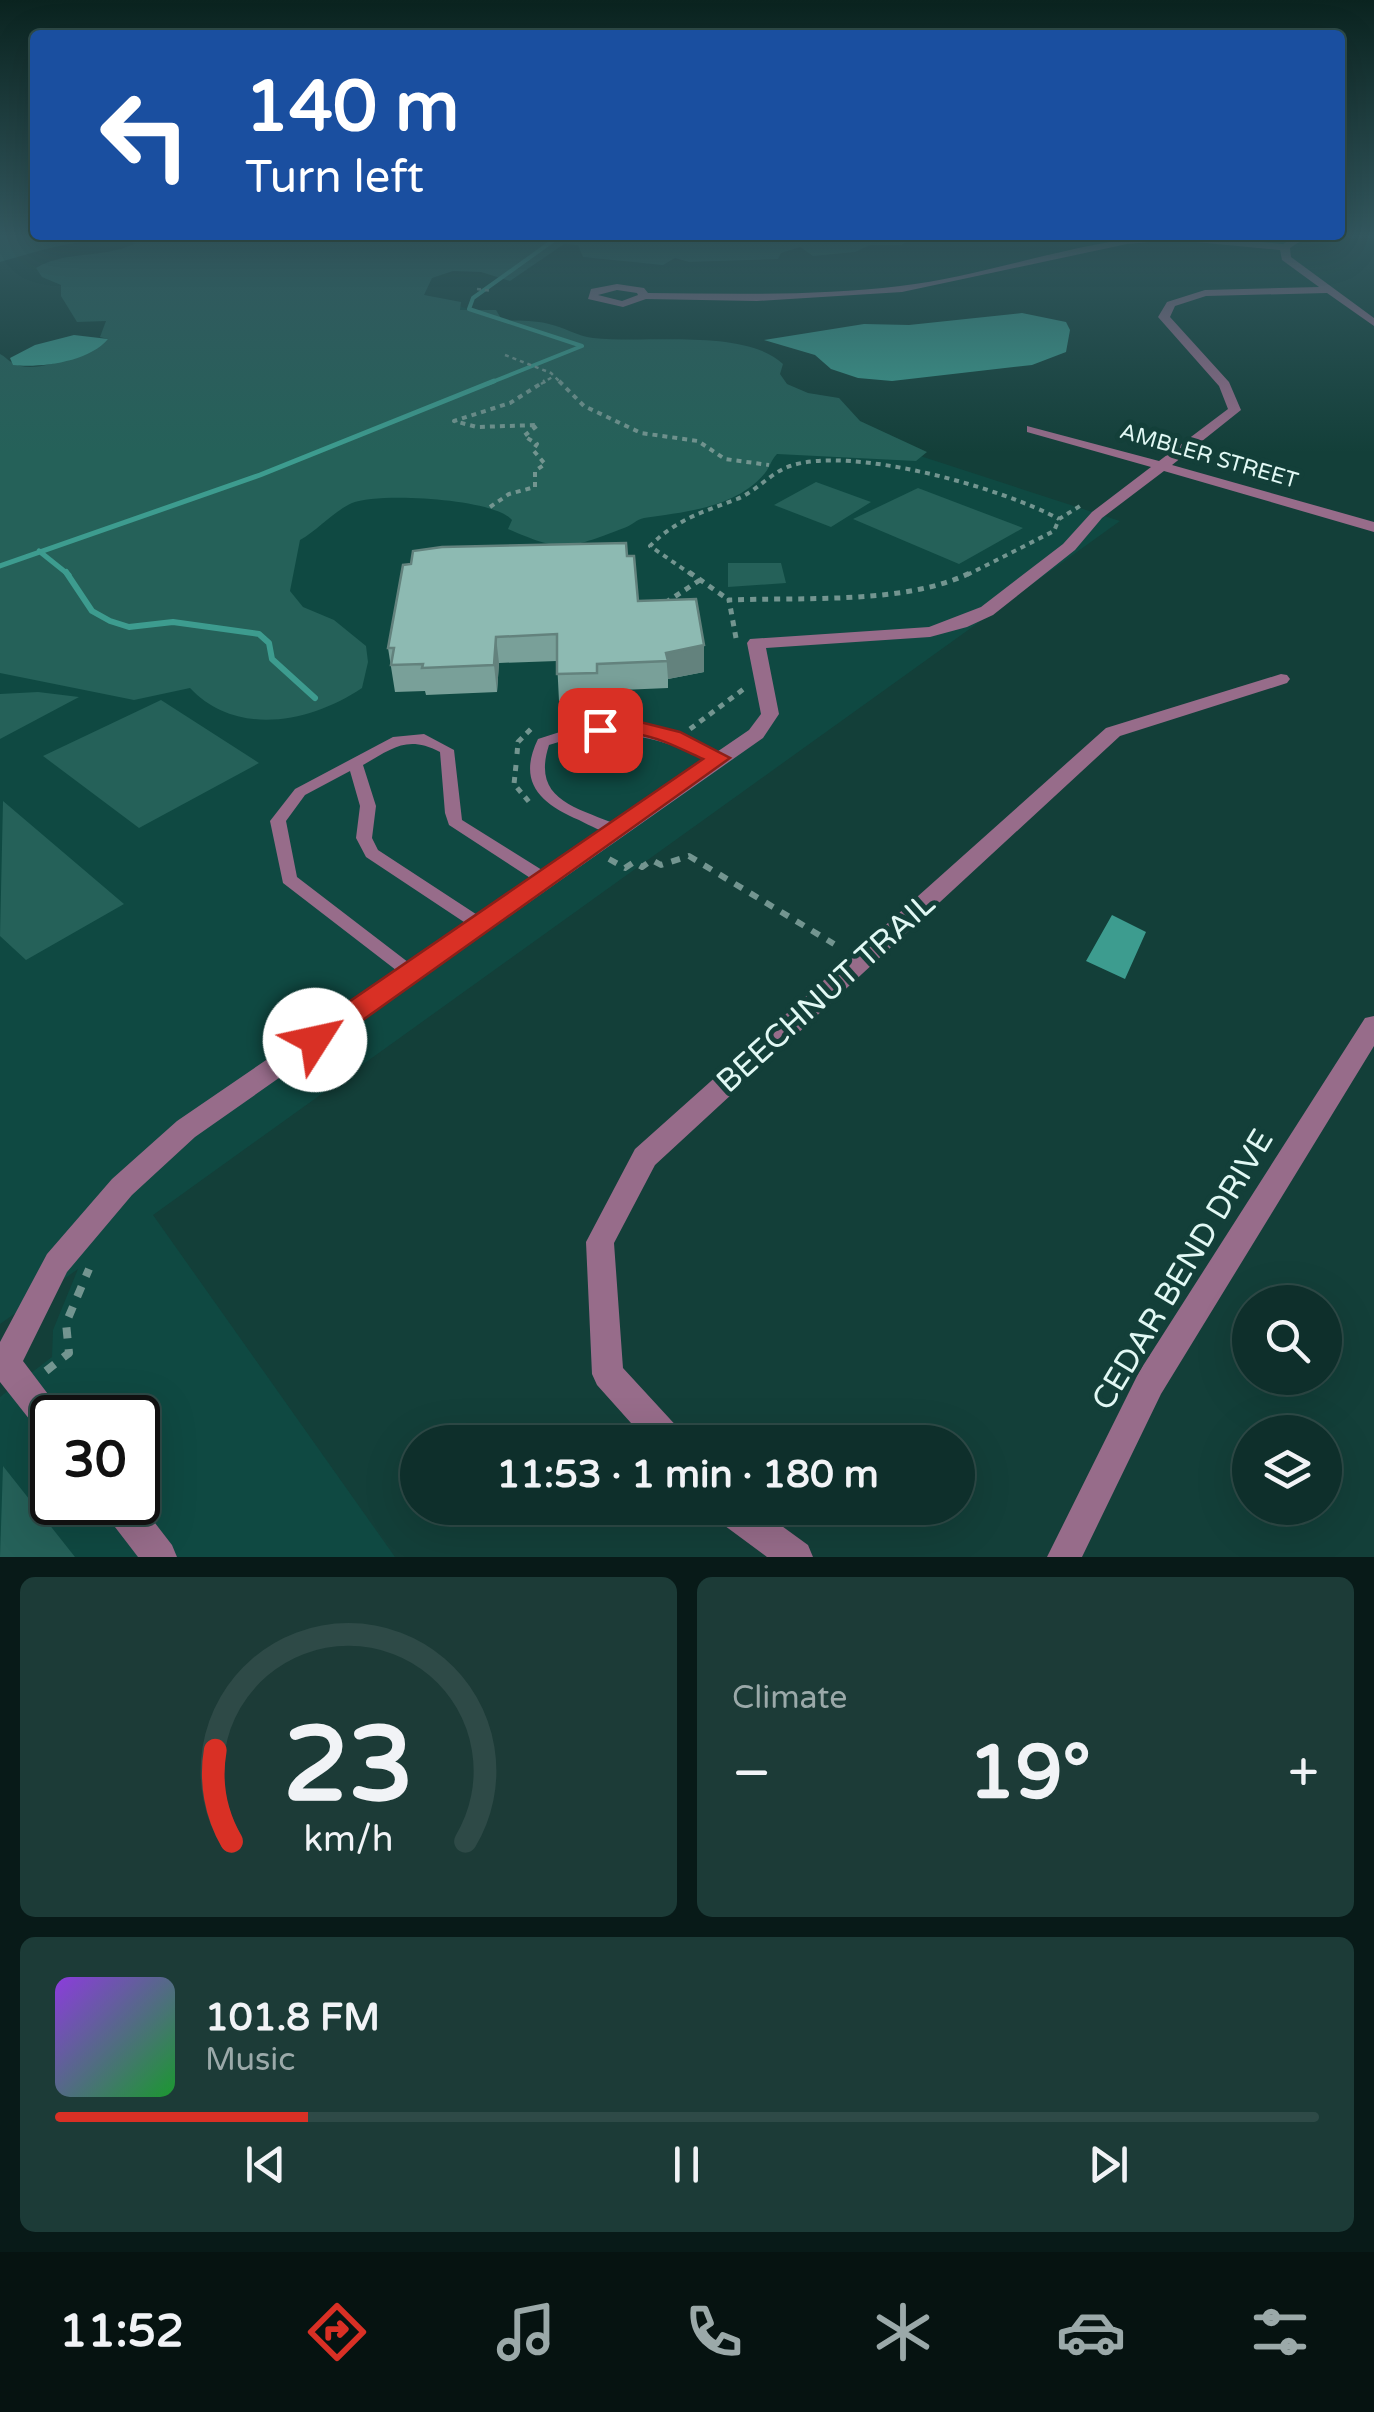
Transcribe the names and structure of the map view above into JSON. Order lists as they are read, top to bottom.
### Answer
{
  "streets": {
    "street": ["AMBLER STREET", "BEECHNUT TRAIL", "CEDAR BEND DRIVE"]
  },
  "page": {
    "turn": ["140 m", "Turn left"],
    "limit": "30",
    "trip": "11:53 · 1 min · 180 m",
    "tile": "Climate",
    "heat": ["−", "19°", "+"],
    "song": ["101.8 FM", "Music"],
    "tabs": "11:52",
    "gauge": ["23", "km/h"]
  }
}
